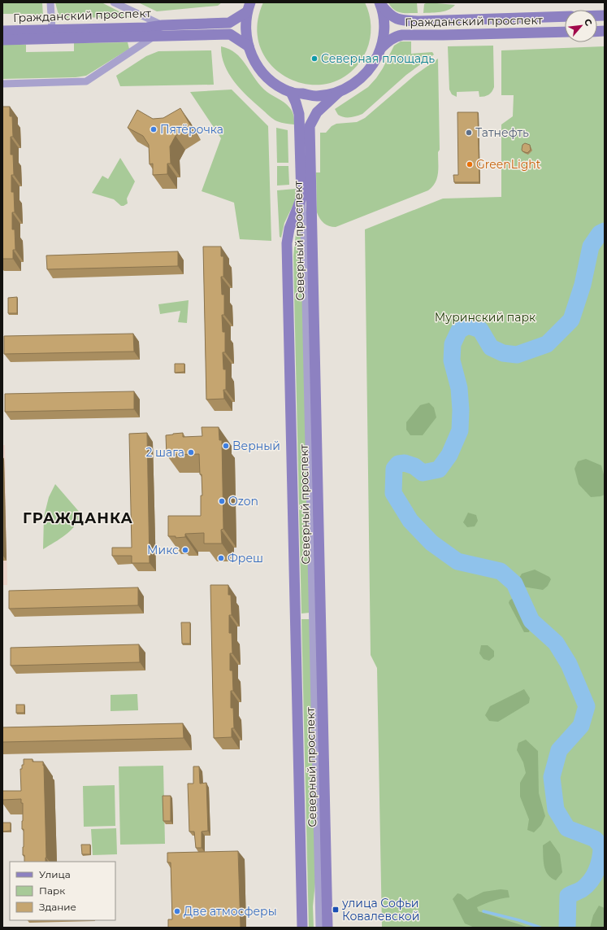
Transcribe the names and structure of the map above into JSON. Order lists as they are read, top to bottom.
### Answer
{
  "streets": {
    "main road": ["Гражданский проспект", "Северный проспект"]
  },
  "districts": ["ГРАЖДАНКА"],
  "parks": ["Муринский парк"],
  "places": {
    "other": [
      "Северная площадь",
      "Пятёрочка",
      "Татнефть",
      "GreenLight",
      "Верный",
      "2 шага",
      "Ozon",
      "Микс",
      "Фреш",
      "Две атмосферы"
    ],
    "transit": ["улица Софьи Ковалевской"]
  },
  "legend": ["Улица", "Парк", "Здание"],
  "north": "top right"
}
